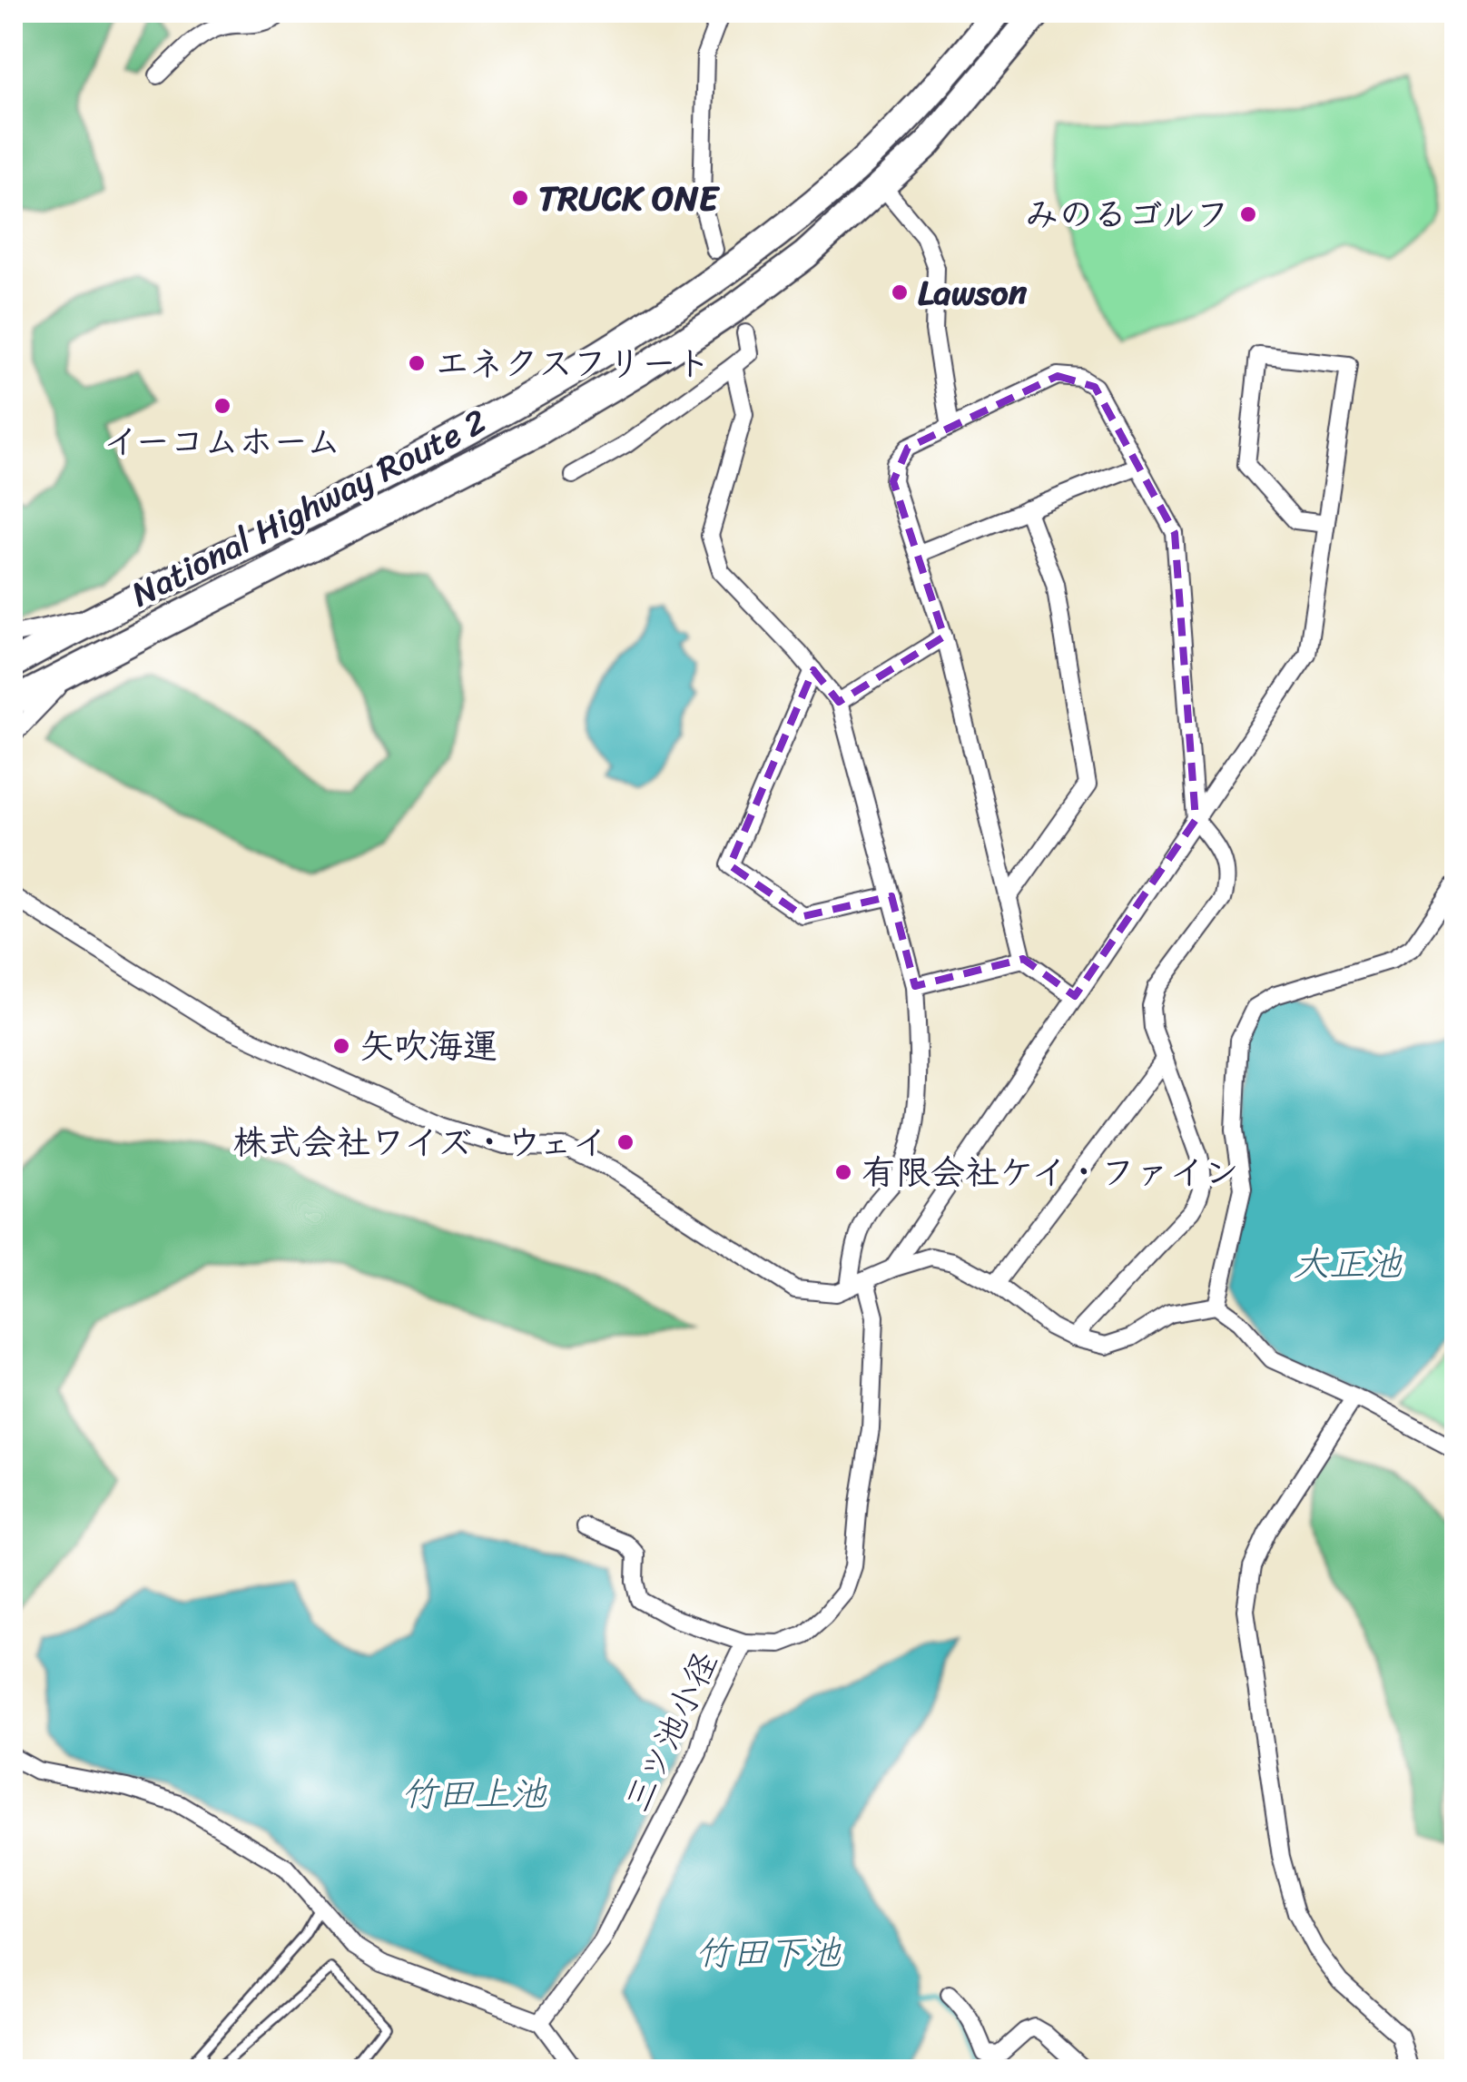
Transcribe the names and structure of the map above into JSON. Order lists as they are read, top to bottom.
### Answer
{
  "streets": {
    "highway": ["National Highway Route 2"],
    "street": ["三ツ池小径"]
  },
  "water": ["大正池", "竹田上池", "竹田下池"],
  "places": [
    "TRUCK ONE",
    "みのるゴルフ",
    "Lawson",
    "エネクスフリート",
    "イーコムホーム",
    "矢吹海運",
    "株式会社ワイズ・ウェイ",
    "有限会社ケイ・ファイン"
  ]
}
